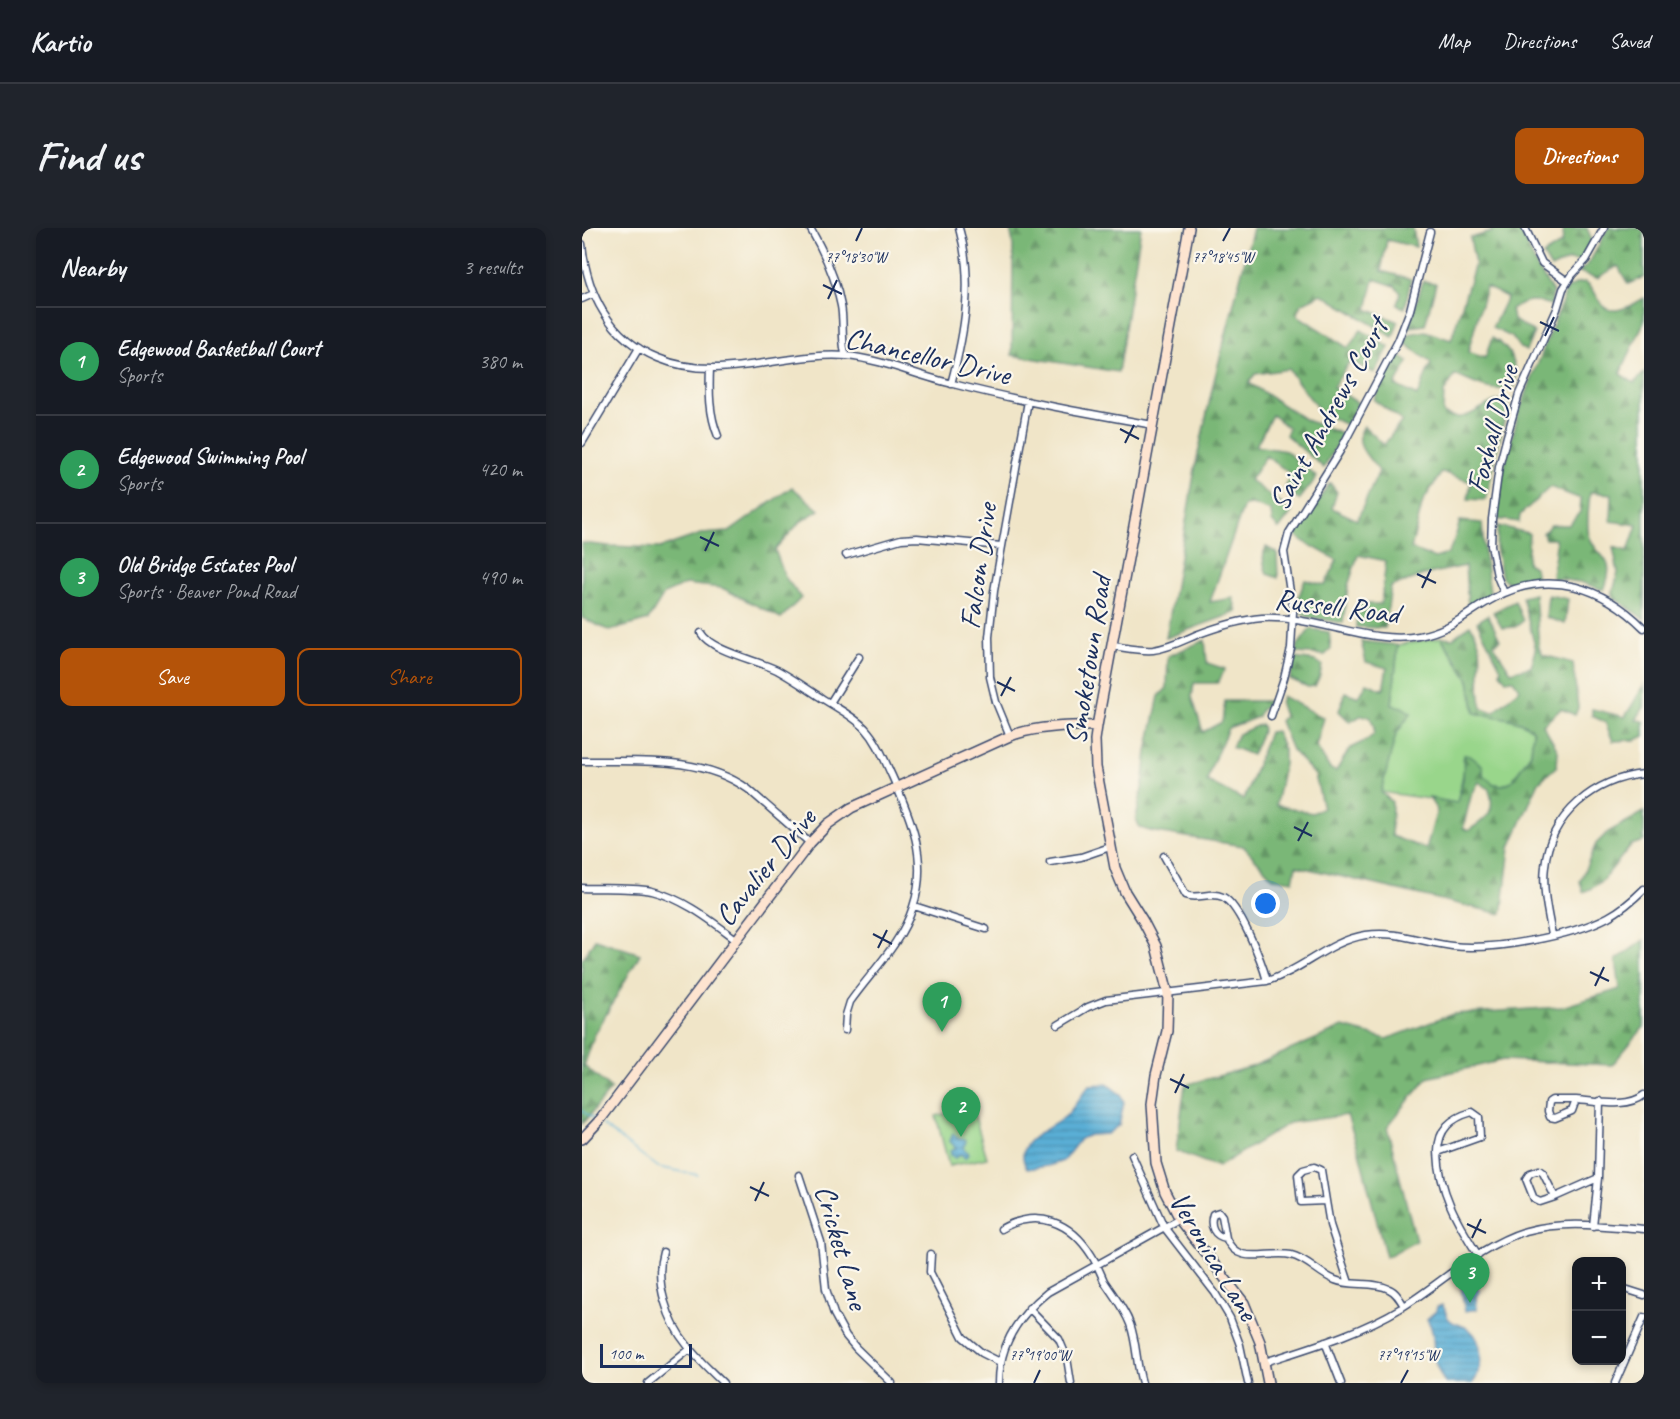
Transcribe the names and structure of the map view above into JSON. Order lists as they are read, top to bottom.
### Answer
{
  "streets": {
    "main road": ["Smoketown Road", "Cavalier Drive"],
    "street": [
      "Chancellor Drive",
      "Saint Andrews Court",
      "Foxhall Drive",
      "Falcon Drive",
      "Russell Road",
      "Cricket Lane",
      "Veronica Lane"
    ]
  },
  "crossings": [
    ["Chancellor Drive", "Falcon Drive"],
    ["Chancellor Drive", "Smoketown Road"],
    ["Saint Andrews Court", "Russell Road"],
    ["Foxhall Drive", "Russell Road"],
    ["Falcon Drive", "Cavalier Drive"],
    ["Russell Road", "Smoketown Road"],
    ["Smoketown Road", "Cavalier Drive"]
  ],
  "scale_bar": "100 m",
  "page": {
    "header": "Kartio",
    "nav": ["Map", "Directions", "Saved"],
    "buttons": [
      "Directions",
      ["Save", "Share"]
    ],
    "title": "Find us",
    "heading": ["Nearby", "3 results"],
    "list": [
      {
        "mark": "1",
        "name": "Edgewood Basketball Court",
        "note": "Sports",
        "value": "380 m"
      },
      {
        "mark": "2",
        "name": "Edgewood Swimming Pool",
        "note": "Sports",
        "value": "420 m"
      },
      {
        "mark": "3",
        "name": "Old Bridge Estates Pool",
        "note": "Sports · Beaver Pond Road",
        "value": "490 m"
      }
    ],
    "pins": ["1", "2", "3"],
    "map_buttons": ["+", "−"],
    "scale": "100 m"
  },
  "coordinates": [
    "77°18'30\"W",
    "77°18'45\"W",
    "77°19'00\"W",
    "77°19'15\"W"
  ]
}
